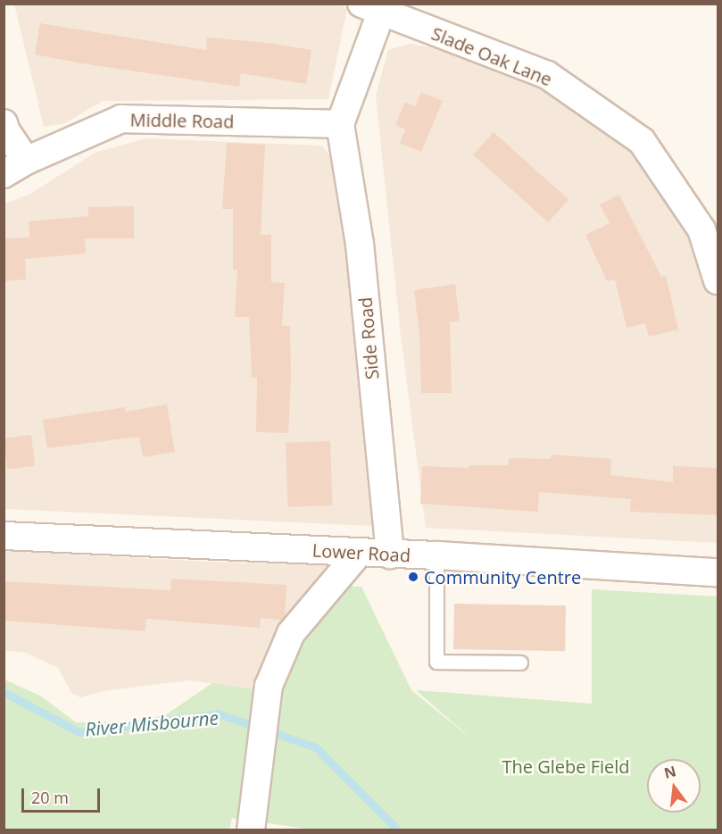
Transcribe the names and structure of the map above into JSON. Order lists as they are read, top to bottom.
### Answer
{
  "streets": {
    "street": [
      "Slade Oak Lane",
      "Middle Road",
      "Side Road",
      "Lower Road"
    ]
  },
  "crossings": [
    ["Middle Road", "Side Road"],
    ["Side Road", "Lower Road"]
  ],
  "water": ["River Misbourne"],
  "parks": ["The Glebe Field"],
  "places": ["Community Centre"],
  "scale_bar": "20 m",
  "north": "top"
}
